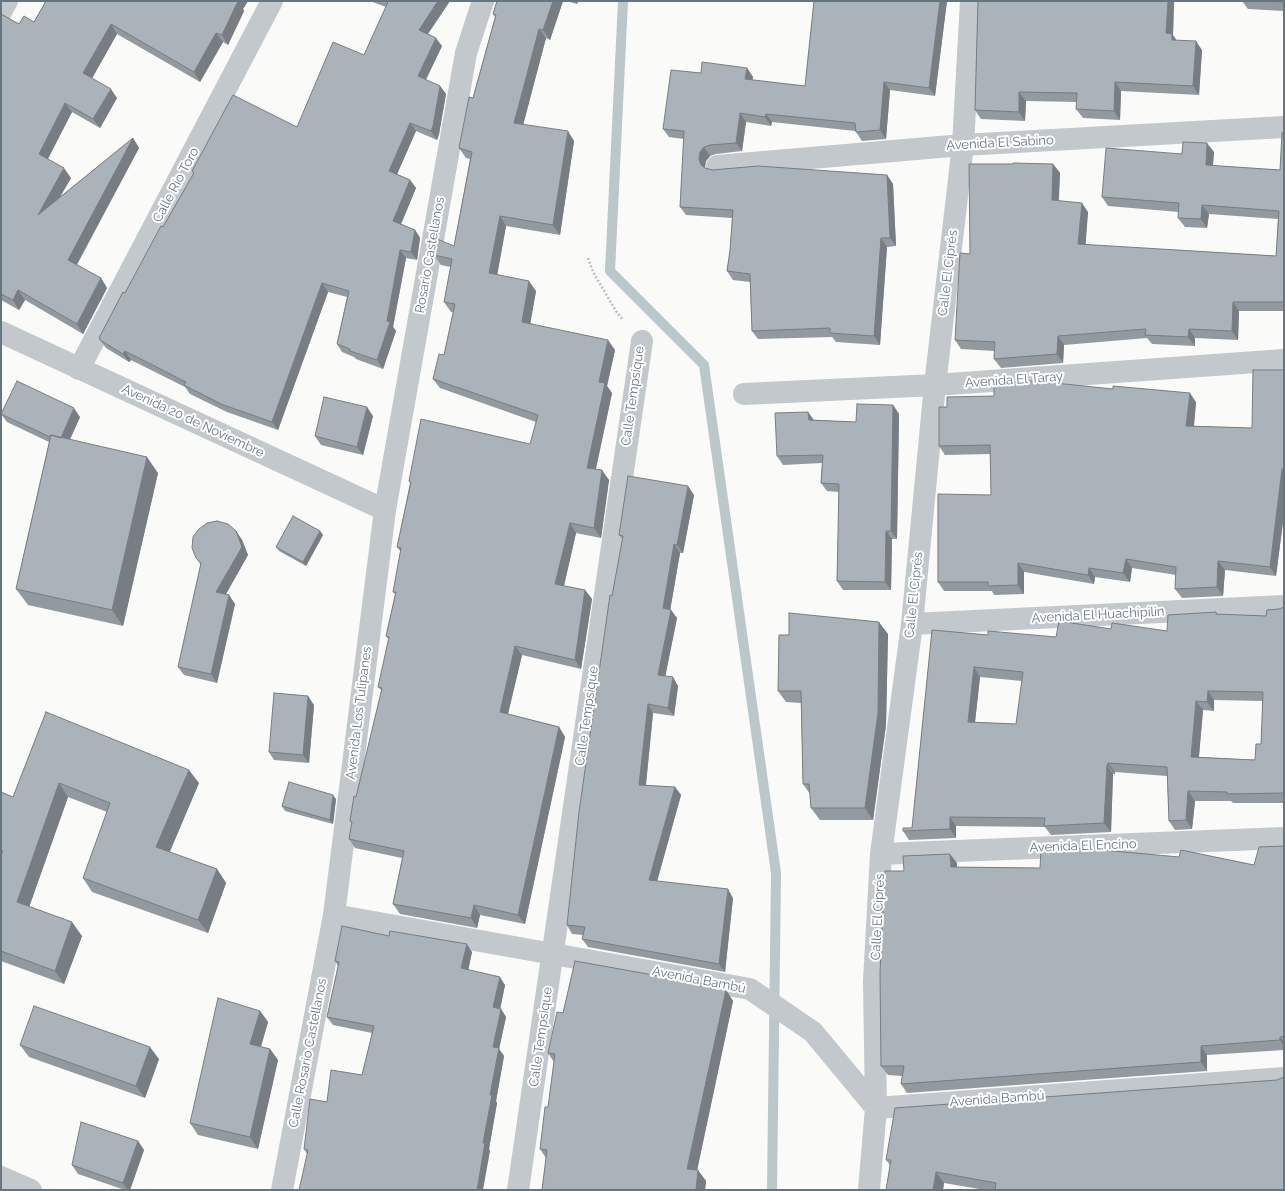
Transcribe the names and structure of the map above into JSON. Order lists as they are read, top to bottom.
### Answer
{
  "streets": {
    "street": [
      "Avenida El Sabino",
      "Calle Río Toro",
      "Rosario Castellanos",
      "Calle El Ciprés",
      "Avenida El Taray",
      "Calle Tempsique",
      "Avenida 20 de Noviembre",
      "Avenida El Huachipilin",
      "Avenida Los Tulipanes",
      "Avenida El Encino",
      "Avenida Bambú",
      "Calle Rosario Castellanos"
    ]
  },
  "crossings": [
    ["Avenida El Sabino", "Calle El Ciprés"],
    ["Calle Río Toro", "Avenida 20 de Noviembre"],
    ["Rosario Castellanos", "Avenida 20 de Noviembre"],
    ["Rosario Castellanos", "Avenida Los Tulipanes"],
    ["Calle El Ciprés", "Avenida El Taray"],
    ["Calle El Ciprés", "Avenida El Huachipilin"],
    ["Calle El Ciprés", "Avenida El Encino"],
    ["Calle El Ciprés", "Avenida Bambú"],
    ["Calle Tempsique", "Avenida Bambú"],
    ["Avenida 20 de Noviembre", "Avenida Los Tulipanes"],
    ["Avenida Los Tulipanes", "Avenida Bambú"],
    ["Avenida Los Tulipanes", "Calle Rosario Castellanos"],
    ["Avenida Bambú", "Calle Rosario Castellanos"]
  ]
}
